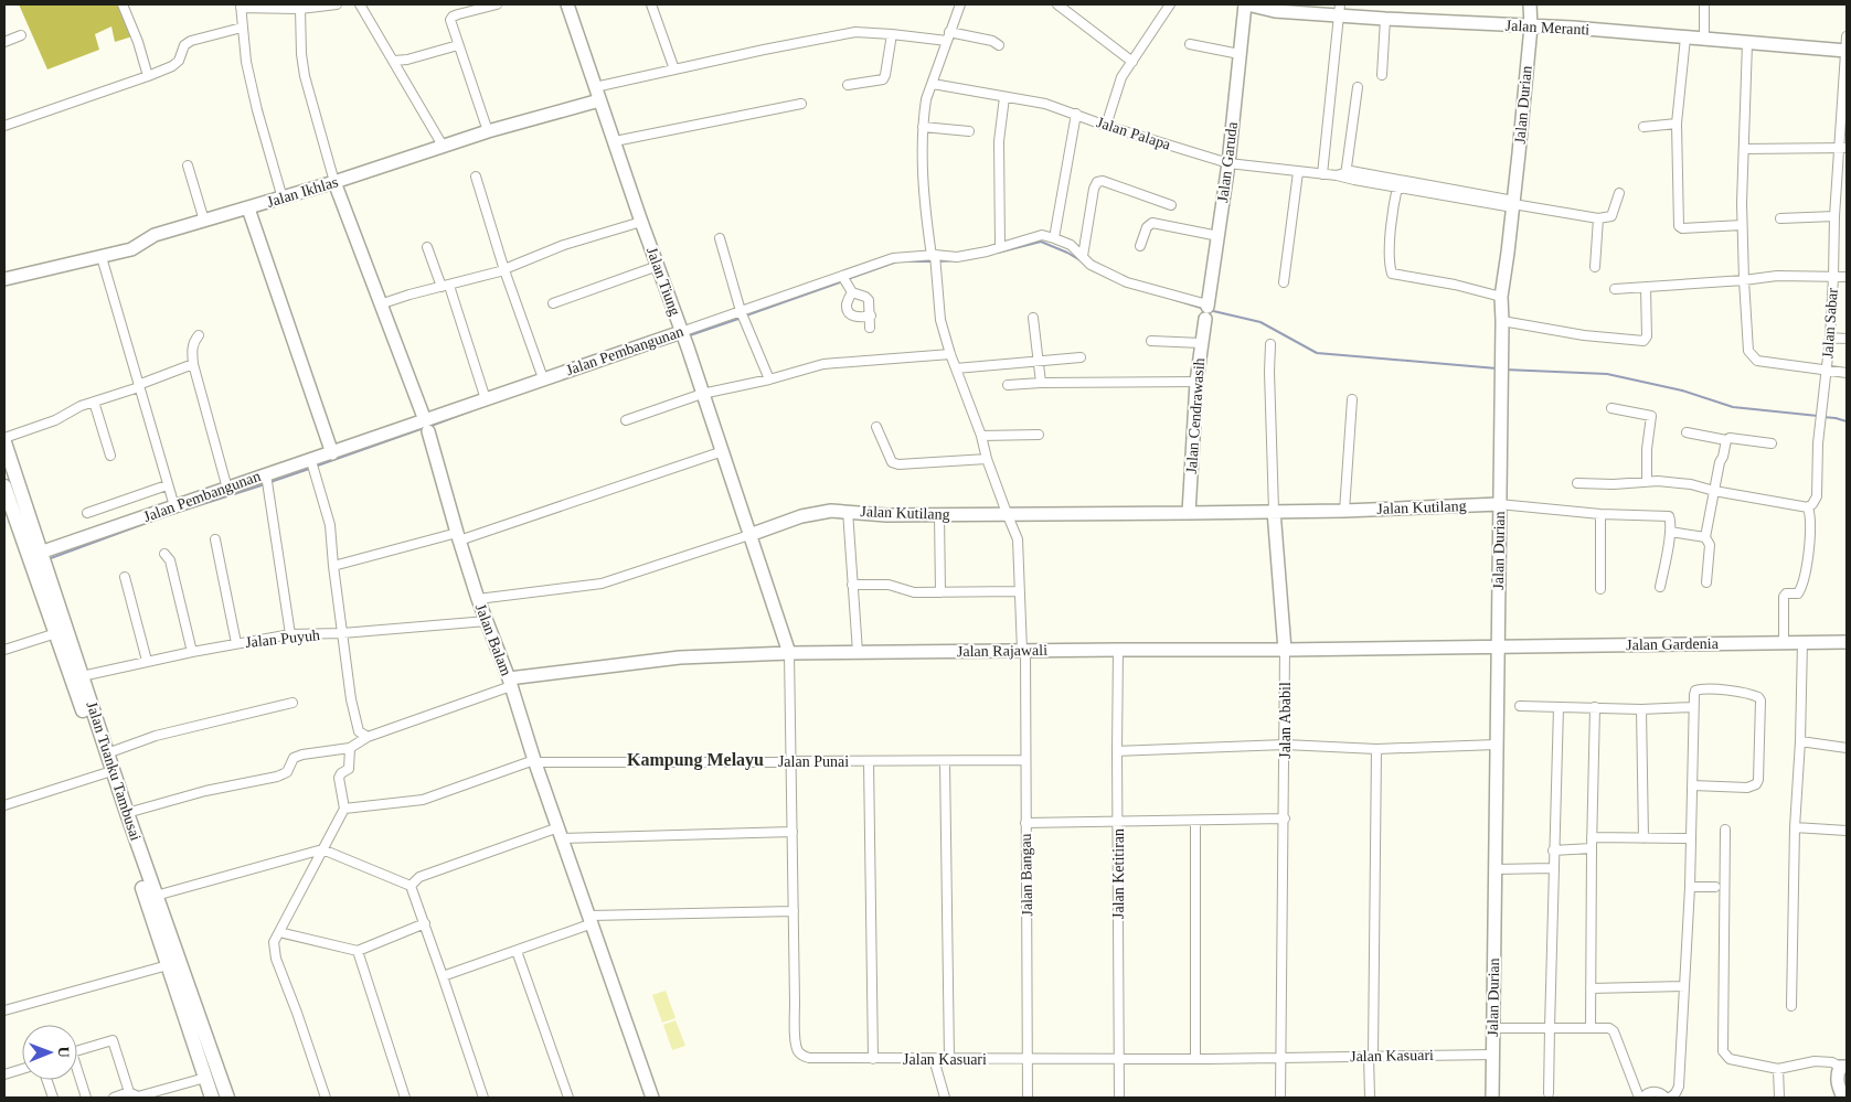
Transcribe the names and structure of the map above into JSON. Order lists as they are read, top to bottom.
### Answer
{
  "streets": {
    "main road": ["Jalan Tuanku Tambusai"],
    "street": [
      "Jalan Meranti",
      "Jalan Durian",
      "Jalan Palapa",
      "Jalan Garuda",
      "Jalan Ikhlas",
      "Jalan Tiung",
      "Jalan Sabar",
      "Jalan Pembangunan",
      "Jalan Cendrawasih",
      "Jalan Kutilang",
      "Jalan Puyuh",
      "Jalan Balam",
      "Jalan Gardenia",
      "Jalan Rajawali",
      "Jalan Ababil",
      "Jalan Punai",
      "Jalan Ketitiran",
      "Jalan Bangau",
      "Jalan Kasuari"
    ]
  },
  "crossings": [
    ["Jalan Meranti", "Jalan Durian"],
    ["Jalan Meranti", "Jalan Garuda"],
    ["Jalan Meranti", "Jalan Sabar"],
    ["Jalan Durian", "Jalan Palapa"],
    ["Jalan Durian", "Jalan Kutilang"],
    ["Jalan Durian", "Jalan Gardenia"],
    ["Jalan Durian", "Jalan Rajawali"],
    ["Jalan Durian", "Jalan Kasuari"],
    ["Jalan Palapa", "Jalan Garuda"],
    ["Jalan Palapa", "Jalan Bangau"],
    ["Jalan Garuda", "Jalan Cendrawasih"],
    ["Jalan Ikhlas", "Jalan Tiung"],
    ["Jalan Ikhlas", "Jalan Balam"],
    ["Jalan Tiung", "Jalan Pembangunan"],
    ["Jalan Tiung", "Jalan Kutilang"],
    ["Jalan Tiung", "Jalan Rajawali"],
    ["Jalan Tiung", "Jalan Kasuari"],
    ["Jalan Pembangunan", "Jalan Balam"],
    ["Jalan Pembangunan", "Jalan Tuanku Tambusai"],
    ["Jalan Pembangunan", "Jalan Bangau"],
    ["Jalan Cendrawasih", "Jalan Kutilang"],
    ["Jalan Kutilang", "Jalan Balam"],
    ["Jalan Kutilang", "Jalan Ababil"],
    ["Jalan Kutilang", "Jalan Bangau"],
    ["Jalan Puyuh", "Jalan Balam"],
    ["Jalan Puyuh", "Jalan Tuanku Tambusai"],
    ["Jalan Balam", "Jalan Rajawali"],
    ["Jalan Balam", "Jalan Punai"],
    ["Jalan Gardenia", "Jalan Rajawali"],
    ["Jalan Rajawali", "Jalan Ababil"],
    ["Jalan Rajawali", "Jalan Ketitiran"],
    ["Jalan Rajawali", "Jalan Bangau"],
    ["Jalan Rajawali", "Jalan Kasuari"],
    ["Jalan Ababil", "Jalan Kasuari"],
    ["Jalan Punai", "Jalan Bangau"],
    ["Jalan Punai", "Jalan Kasuari"],
    ["Jalan Ketitiran", "Jalan Kasuari"],
    ["Jalan Bangau", "Jalan Kasuari"]
  ],
  "districts": ["Kampung Melayu"],
  "north": "right"
}
